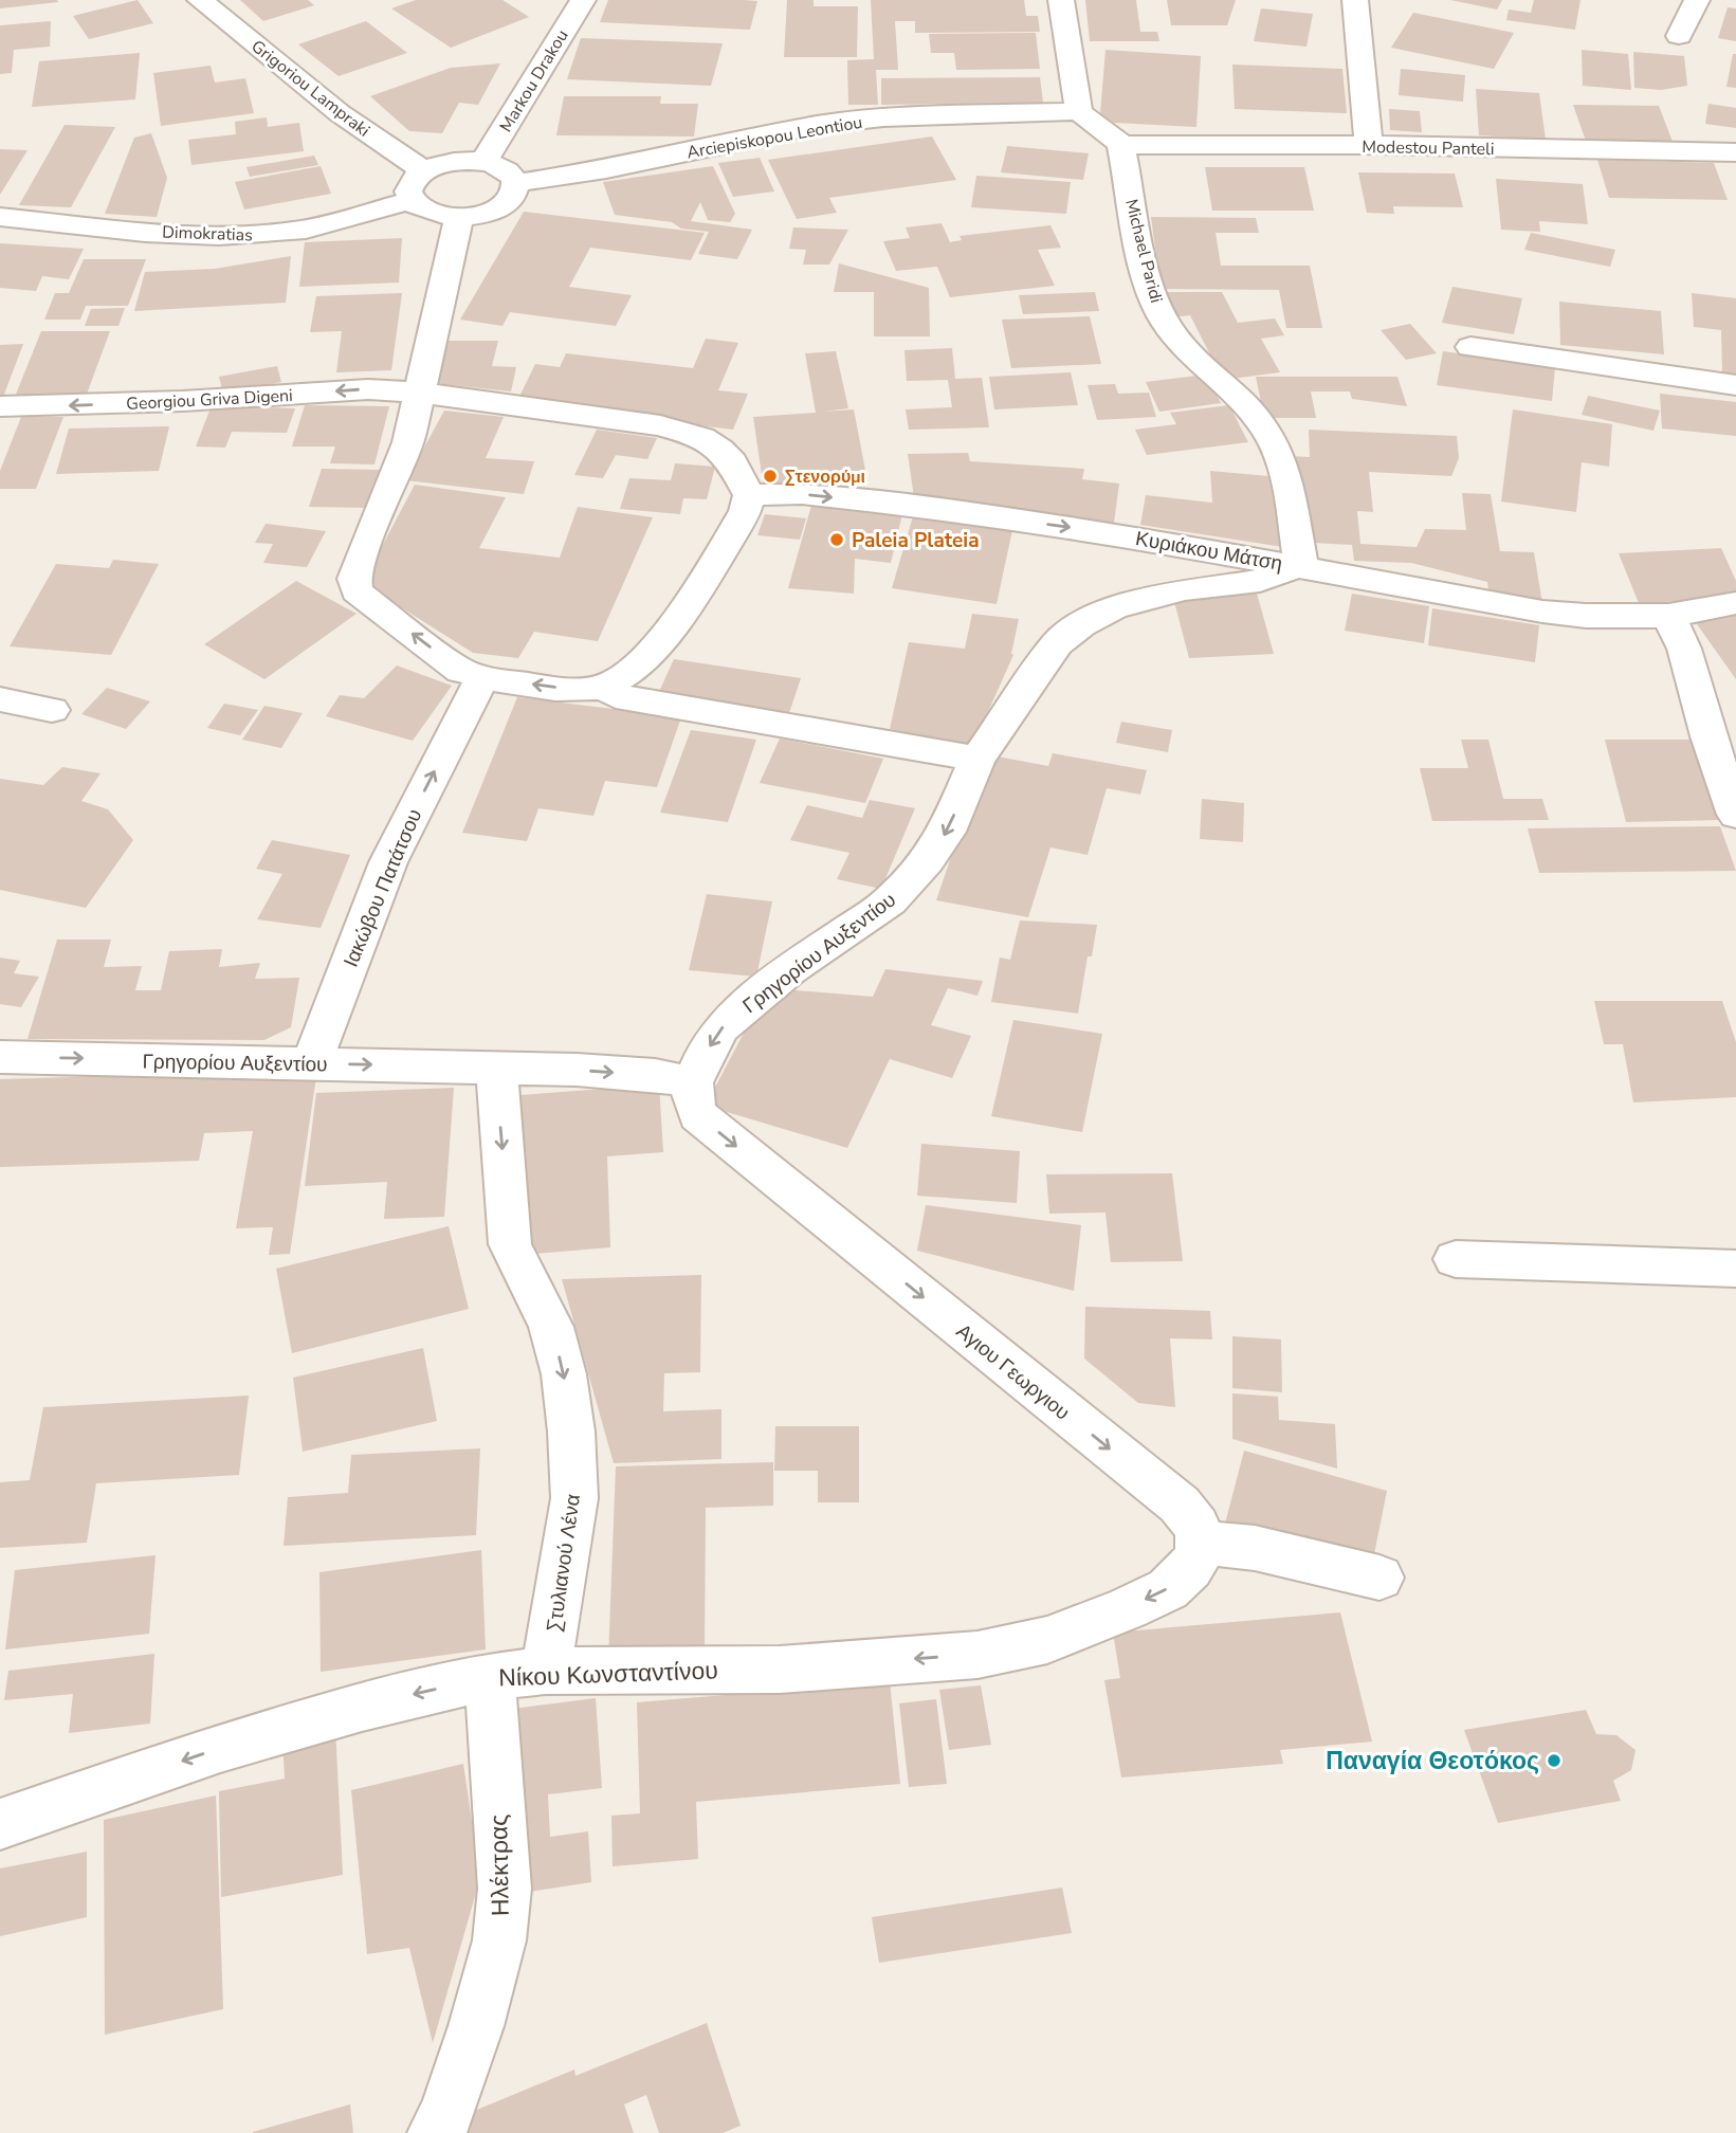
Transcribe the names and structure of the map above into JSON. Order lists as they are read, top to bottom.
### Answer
{
  "streets": {
    "street": [
      "Markou Drakou",
      "Grigoriou Lampraki",
      "Arciepiskopou Leontiou",
      "Modestou Panteli",
      "Dimokratias",
      "Michael Paridi",
      "Georgiou Griva Digeni",
      "Κυριάκου Μάτση",
      "Ιακώβου Πατάτσου",
      "Γρηγορίου Αυξεντίου",
      "Αγιου Γεωργιου",
      "Στυλιανού Λένα",
      "Νίκου Κωνσταντίνου",
      "Ηλέκτρας"
    ]
  },
  "crossings": [
    ["Modestou Panteli", "Michael Paridi"],
    ["Michael Paridi", "Κυριάκου Μάτση"],
    ["Michael Paridi", "Γρηγορίου Αυξεντίου"],
    ["Georgiou Griva Digeni", "Κυριάκου Μάτση"],
    ["Κυριάκου Μάτση", "Γρηγορίου Αυξεντίου"],
    ["Ιακώβου Πατάτσου", "Γρηγορίου Αυξεντίου"],
    ["Γρηγορίου Αυξεντίου", "Αγιου Γεωργιου"],
    ["Γρηγορίου Αυξεντίου", "Στυλιανού Λένα"],
    ["Αγιου Γεωργιου", "Νίκου Κωνσταντίνου"],
    ["Στυλιανού Λένα", "Νίκου Κωνσταντίνου"],
    ["Νίκου Κωνσταντίνου", "Ηλέκτρας"]
  ],
  "one_way": [
    "Georgiou Griva Digeni",
    "Ιακώβου Πατάτσου",
    "Αγιου Γεωργιου",
    "Στυλιανού Λένα",
    "Νίκου Κωνσταντίνου"
  ],
  "places": ["Στενορύμι", "Paleia Plateia", "Παναγία Θεοτόκος"]
}
